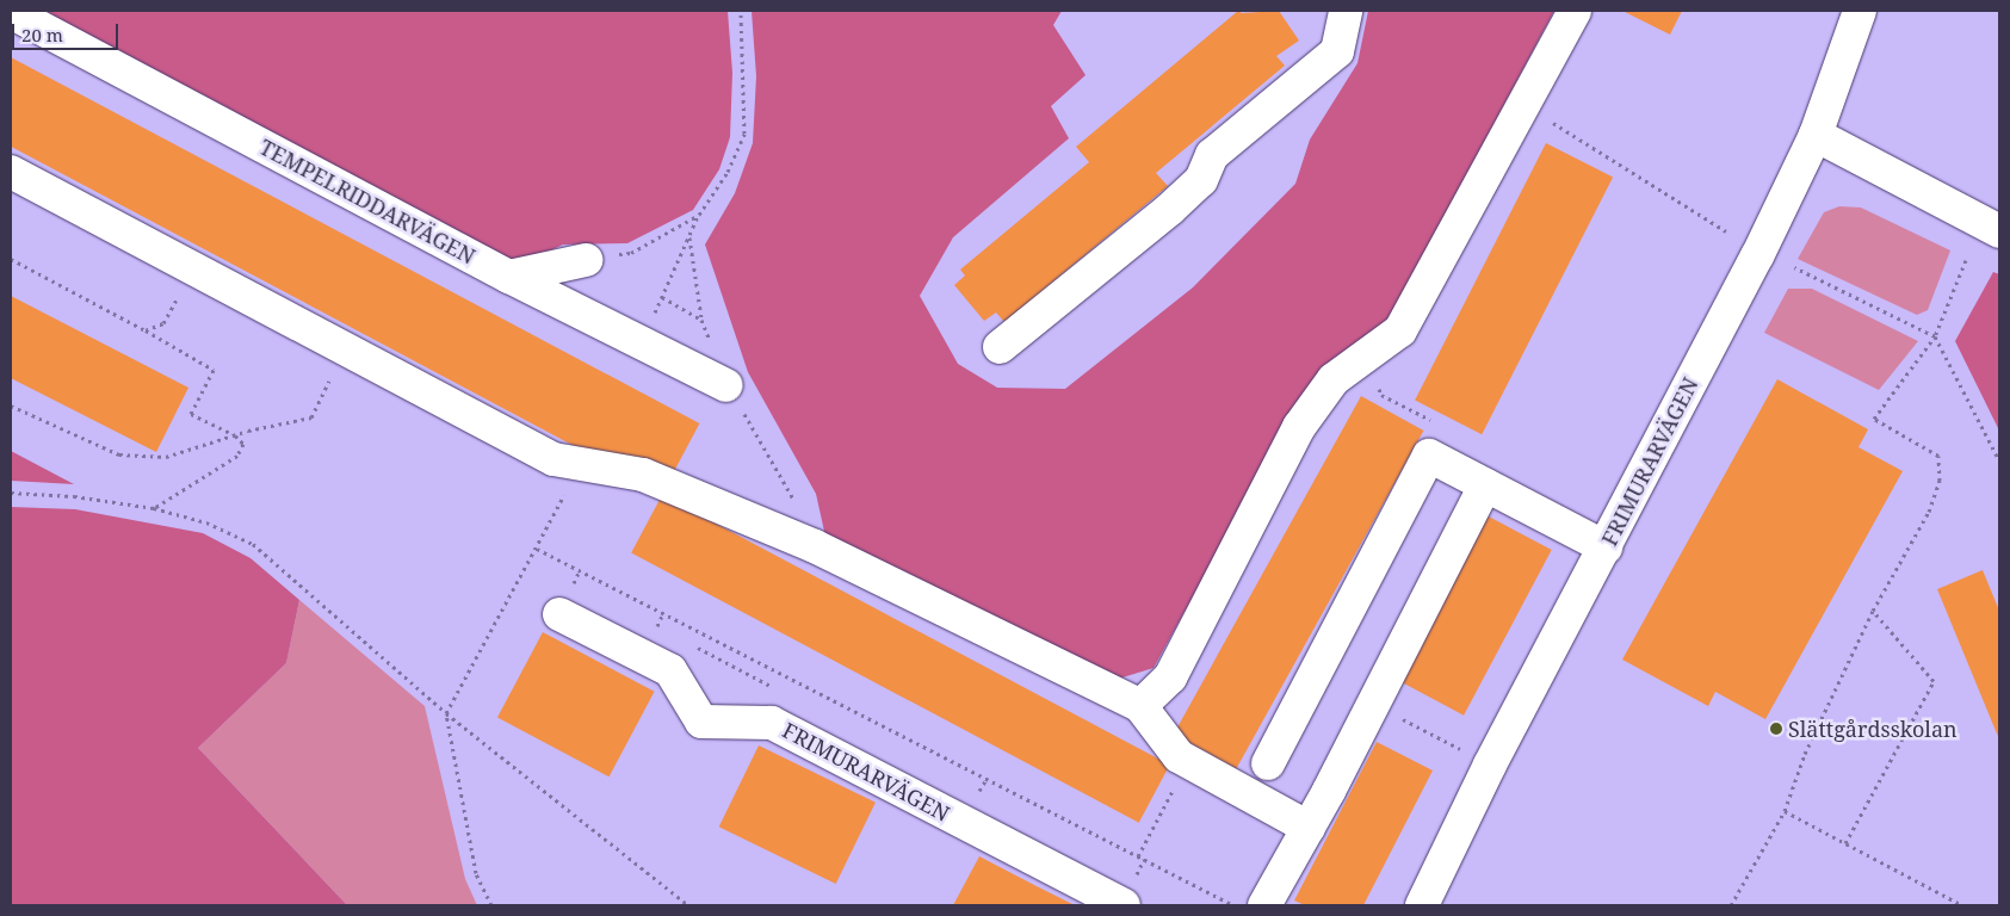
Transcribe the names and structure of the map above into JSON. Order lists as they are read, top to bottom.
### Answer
{
  "streets": {
    "street": ["TEMPELRIDDARVÄGEN", "FRIMURARVÄGEN"]
  },
  "places": ["Slättgårdsskolan"],
  "scale_bar": "20 m"
}
